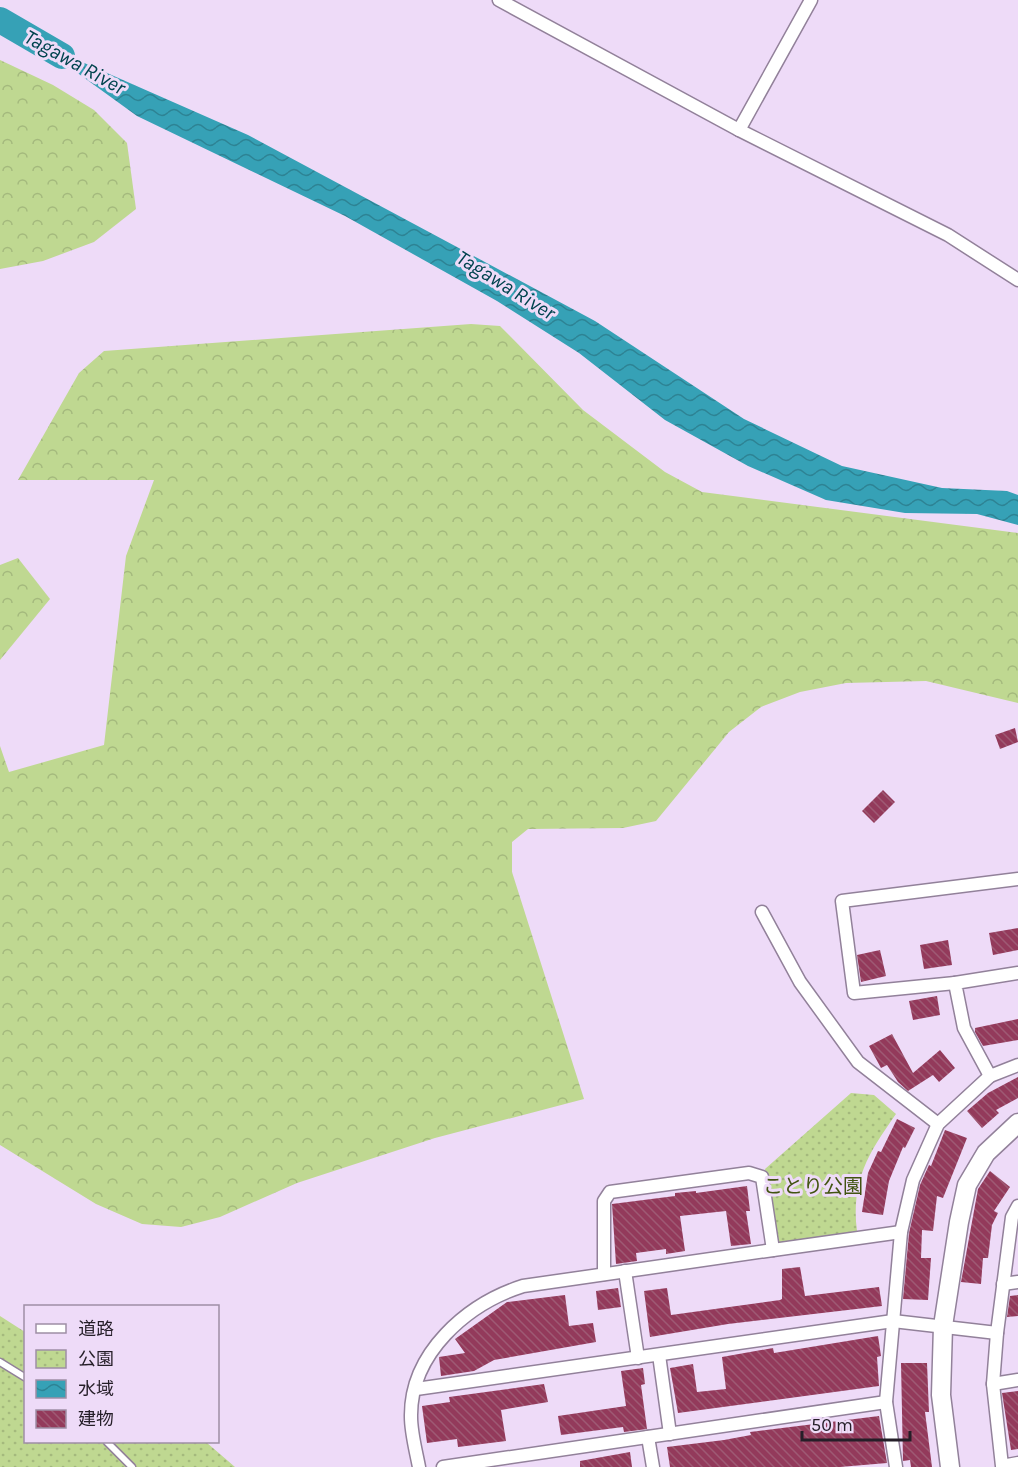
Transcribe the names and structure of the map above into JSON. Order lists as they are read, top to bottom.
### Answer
{
  "water": ["Tagawa River"],
  "parks": ["ことり公園"],
  "legend": [
    "道路",
    "公園",
    "水域",
    "建物"
  ],
  "scale_bar": "50 m"
}
